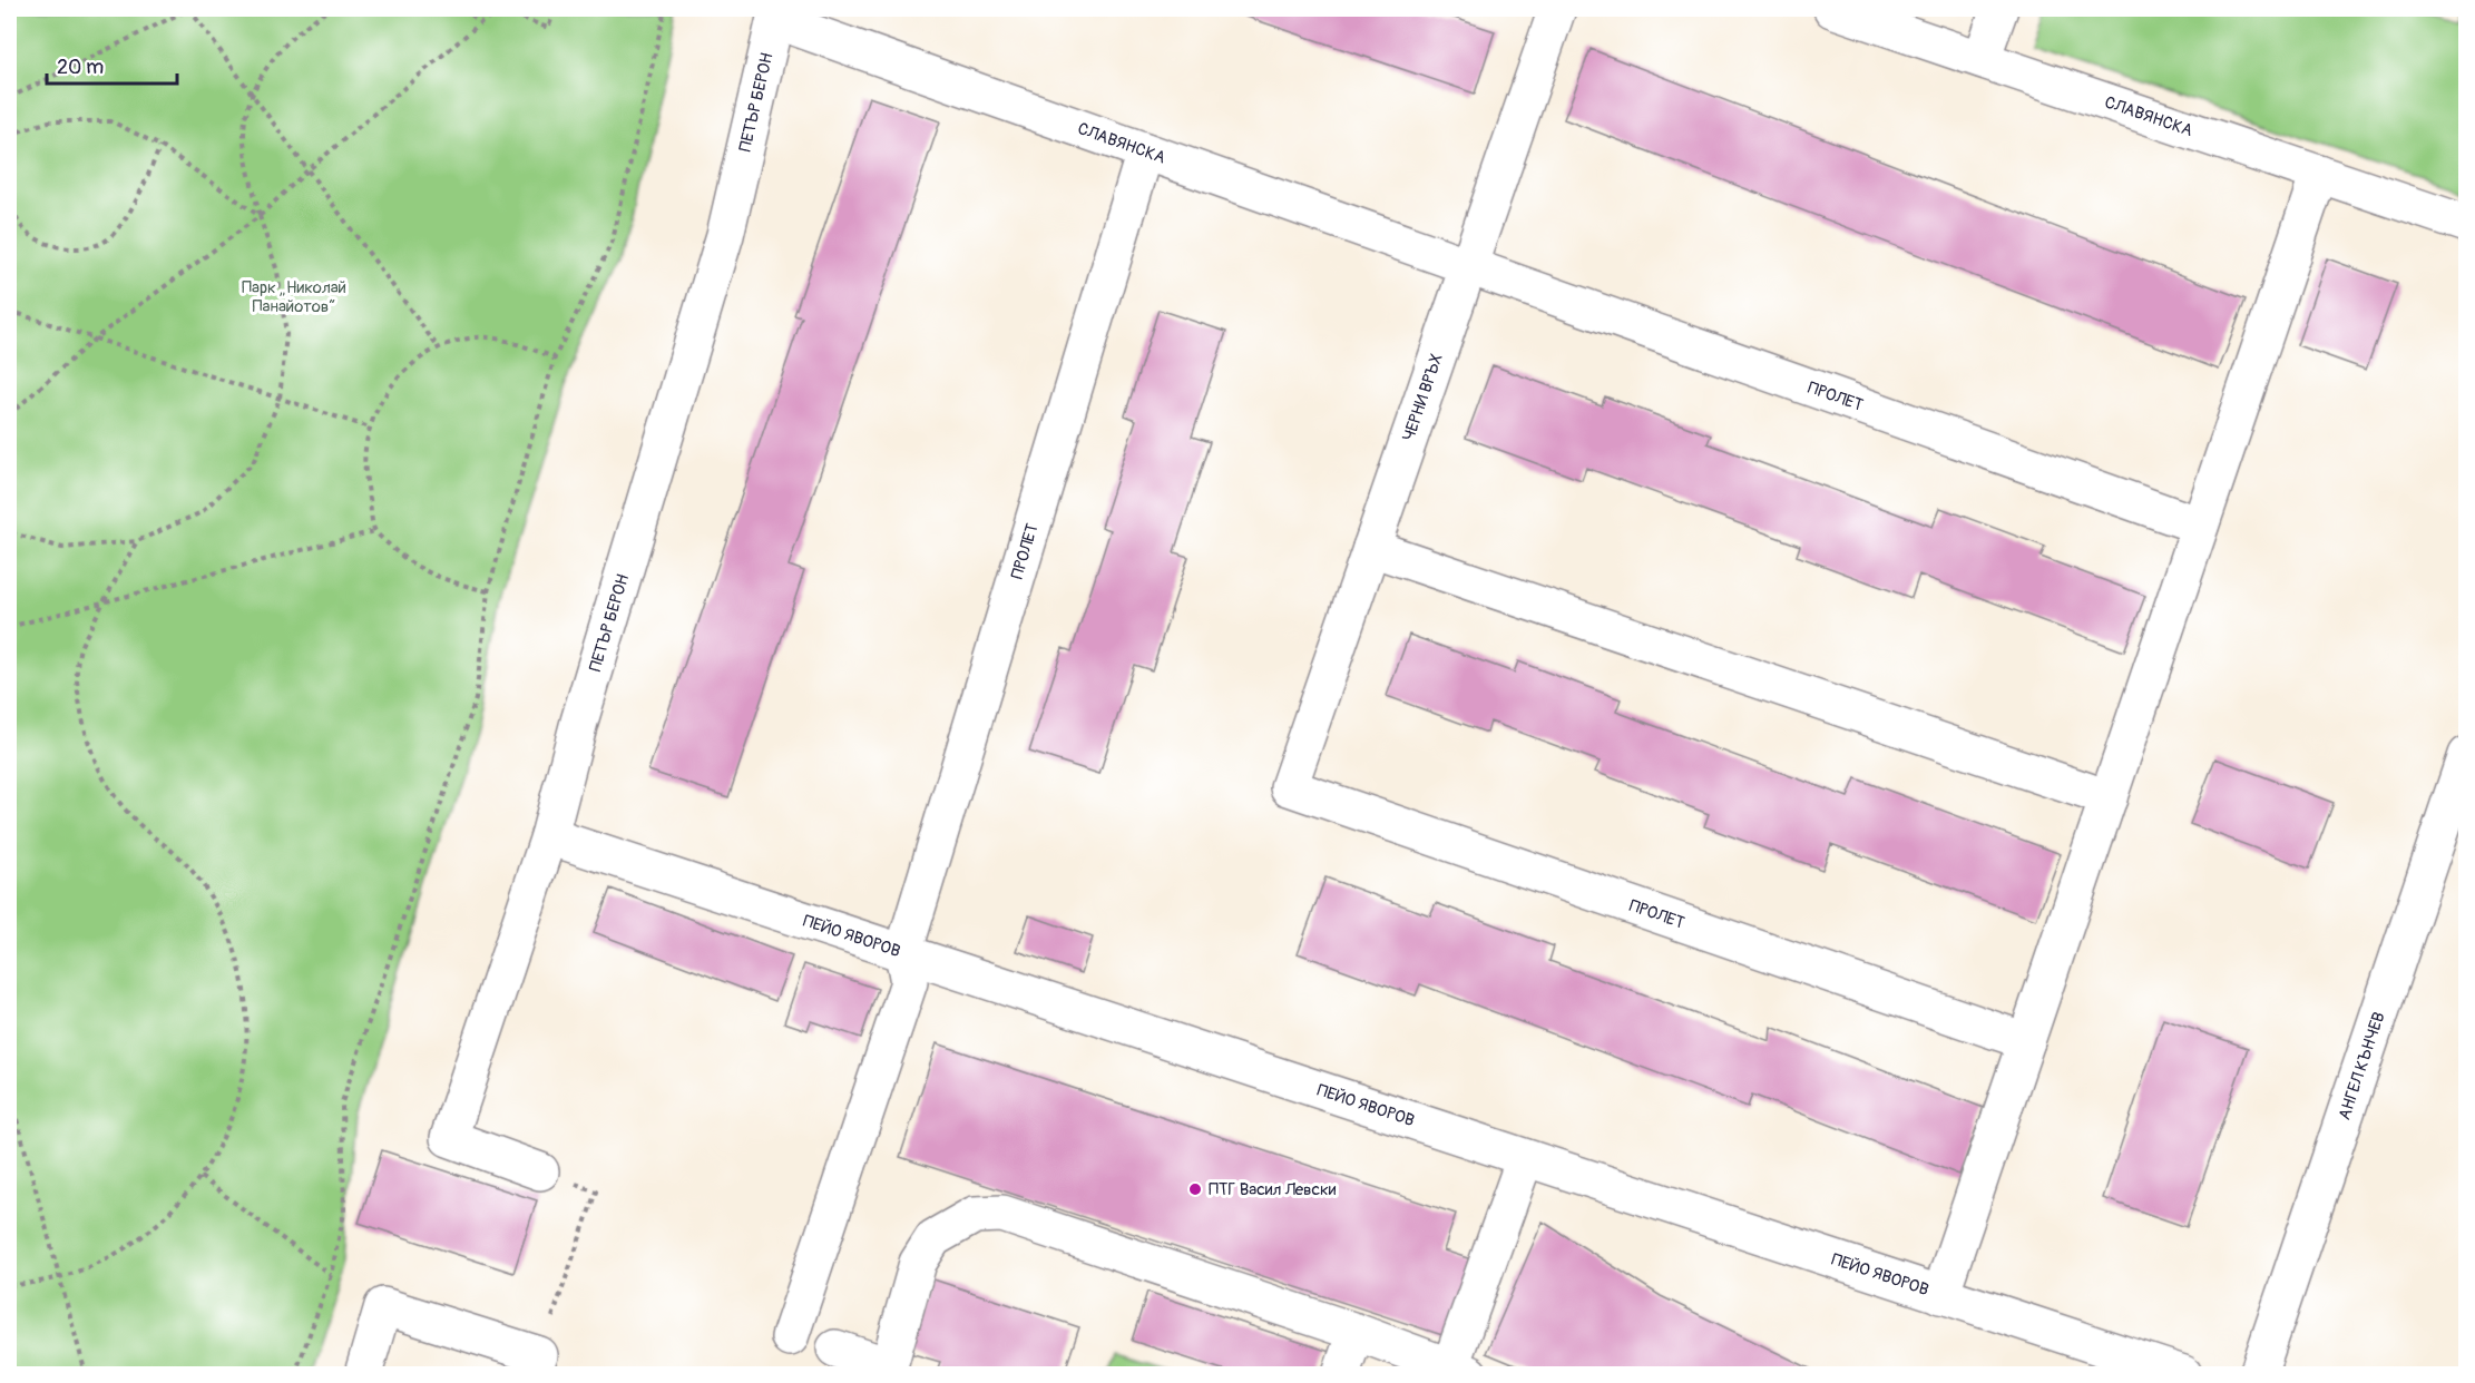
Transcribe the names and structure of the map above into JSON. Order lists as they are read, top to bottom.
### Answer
{
  "streets": {
    "street": [
      "ПЕТЪР БЕРОН",
      "СЛАВЯНСКА",
      "ПРОЛЕТ",
      "ЧЕРНИ ВРЪХ",
      "ПЕЙО ЯВОРОВ",
      "АНГЕЛ КЪНЧЕВ"
    ]
  },
  "crossings": [
    ["ПЕТЪР БЕРОН", "СЛАВЯНСКА"],
    ["ПЕТЪР БЕРОН", "ПЕЙО ЯВОРОВ"],
    ["СЛАВЯНСКА", "ПРОЛЕТ"],
    ["СЛАВЯНСКА", "ЧЕРНИ ВРЪХ"],
    ["ПРОЛЕТ", "ЧЕРНИ ВРЪХ"],
    ["ПРОЛЕТ", "ПЕЙО ЯВОРОВ"]
  ],
  "parks": ["Парк „Николай Панайотов“"],
  "places": ["ПТГ Васил Левски"],
  "scale_bar": "20 m"
}
